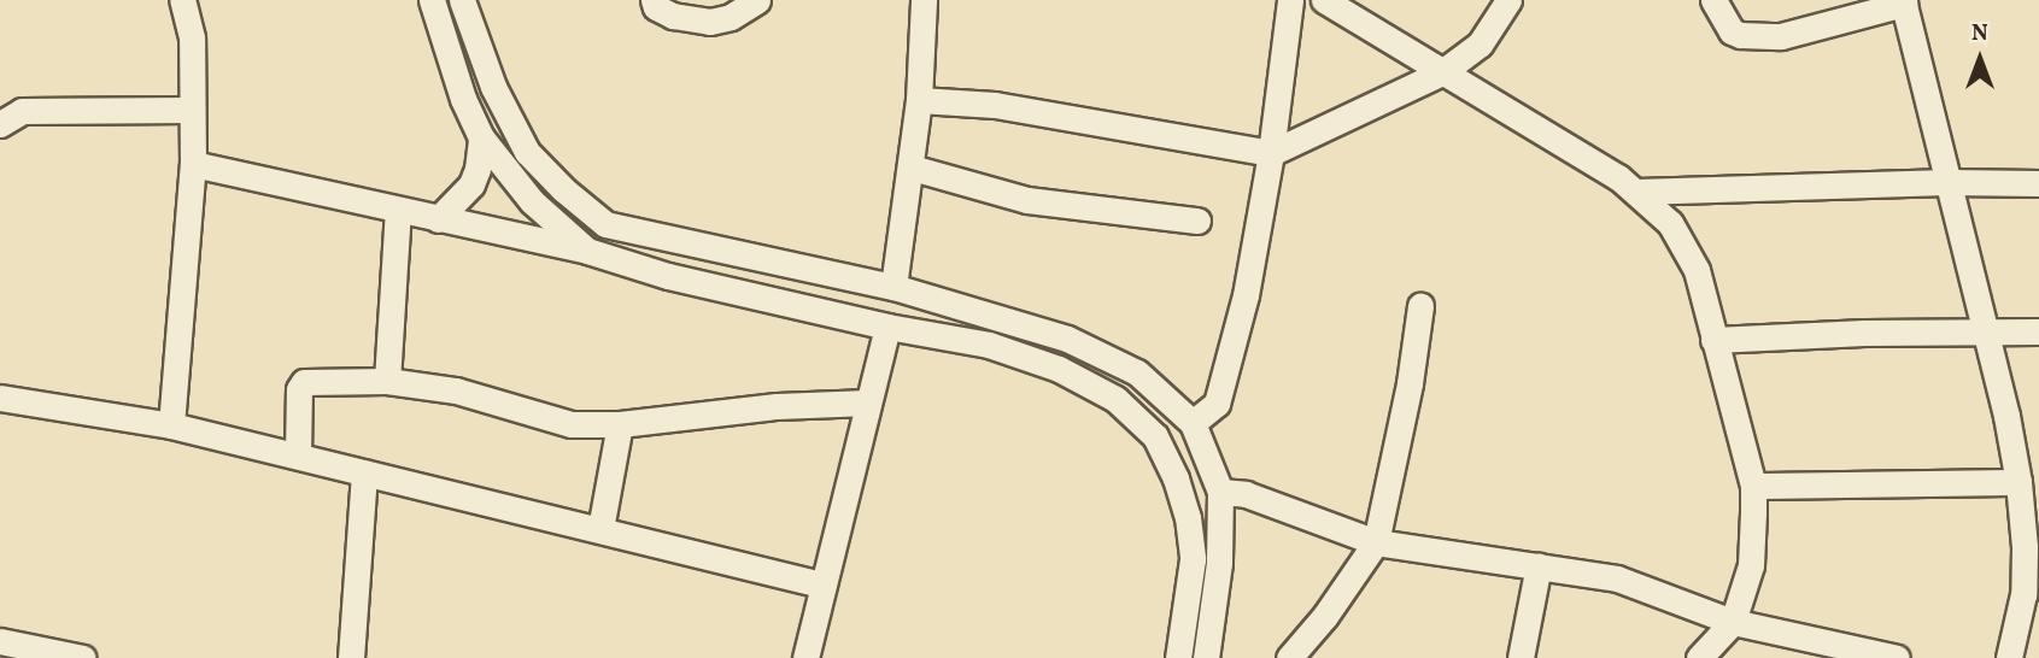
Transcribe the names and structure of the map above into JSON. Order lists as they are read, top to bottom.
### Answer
{
  "north": "top"
}
